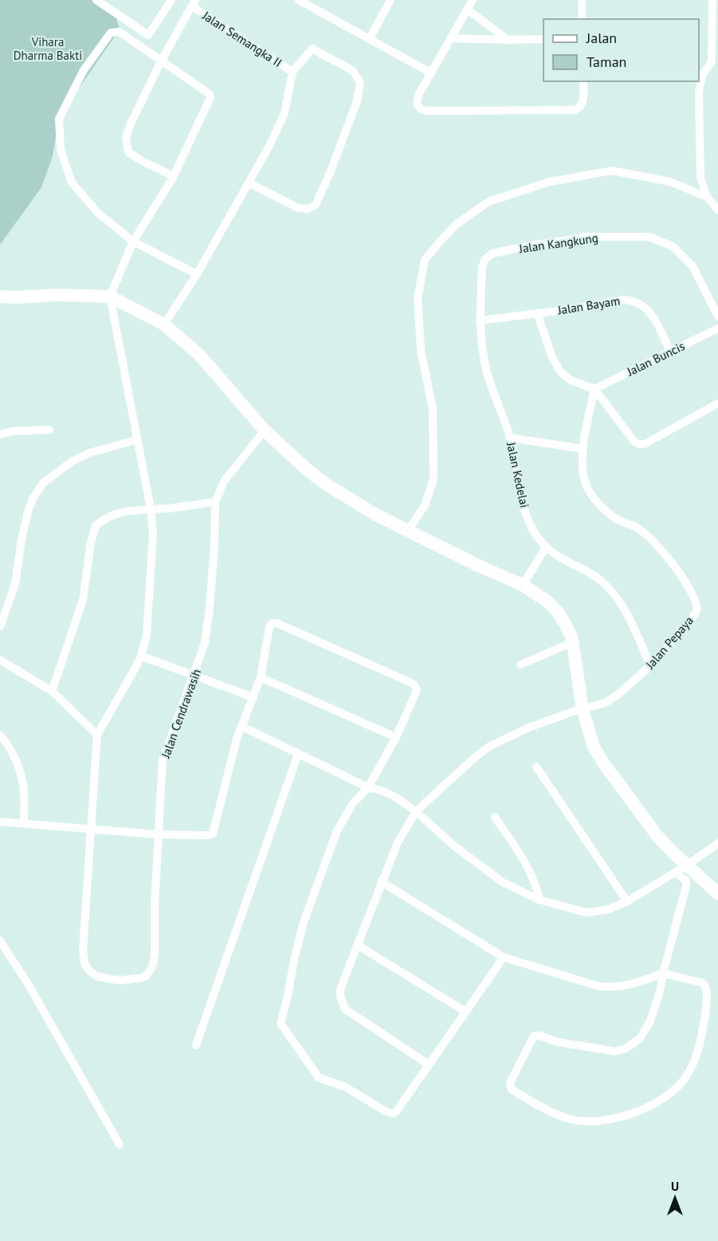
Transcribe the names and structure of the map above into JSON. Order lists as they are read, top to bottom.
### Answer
{
  "streets": {
    "street": [
      "Jalan Semangka II",
      "Jalan Kangkung",
      "Jalan Bayam",
      "Jalan Buncis",
      "Jalan Kedelai",
      "Jalan Pepaya",
      "Jalan Cendrawasih"
    ]
  },
  "crossings": [
    ["Jalan Kangkung", "Jalan Kedelai"],
    ["Jalan Bayam", "Jalan Buncis"],
    ["Jalan Bayam", "Jalan Kedelai"],
    ["Jalan Buncis", "Jalan Pepaya"],
    ["Jalan Kedelai", "Jalan Pepaya"]
  ],
  "parks": ["Vihara Dharma Bakti"],
  "legend": ["Jalan", "Taman"],
  "north": "top"
}
